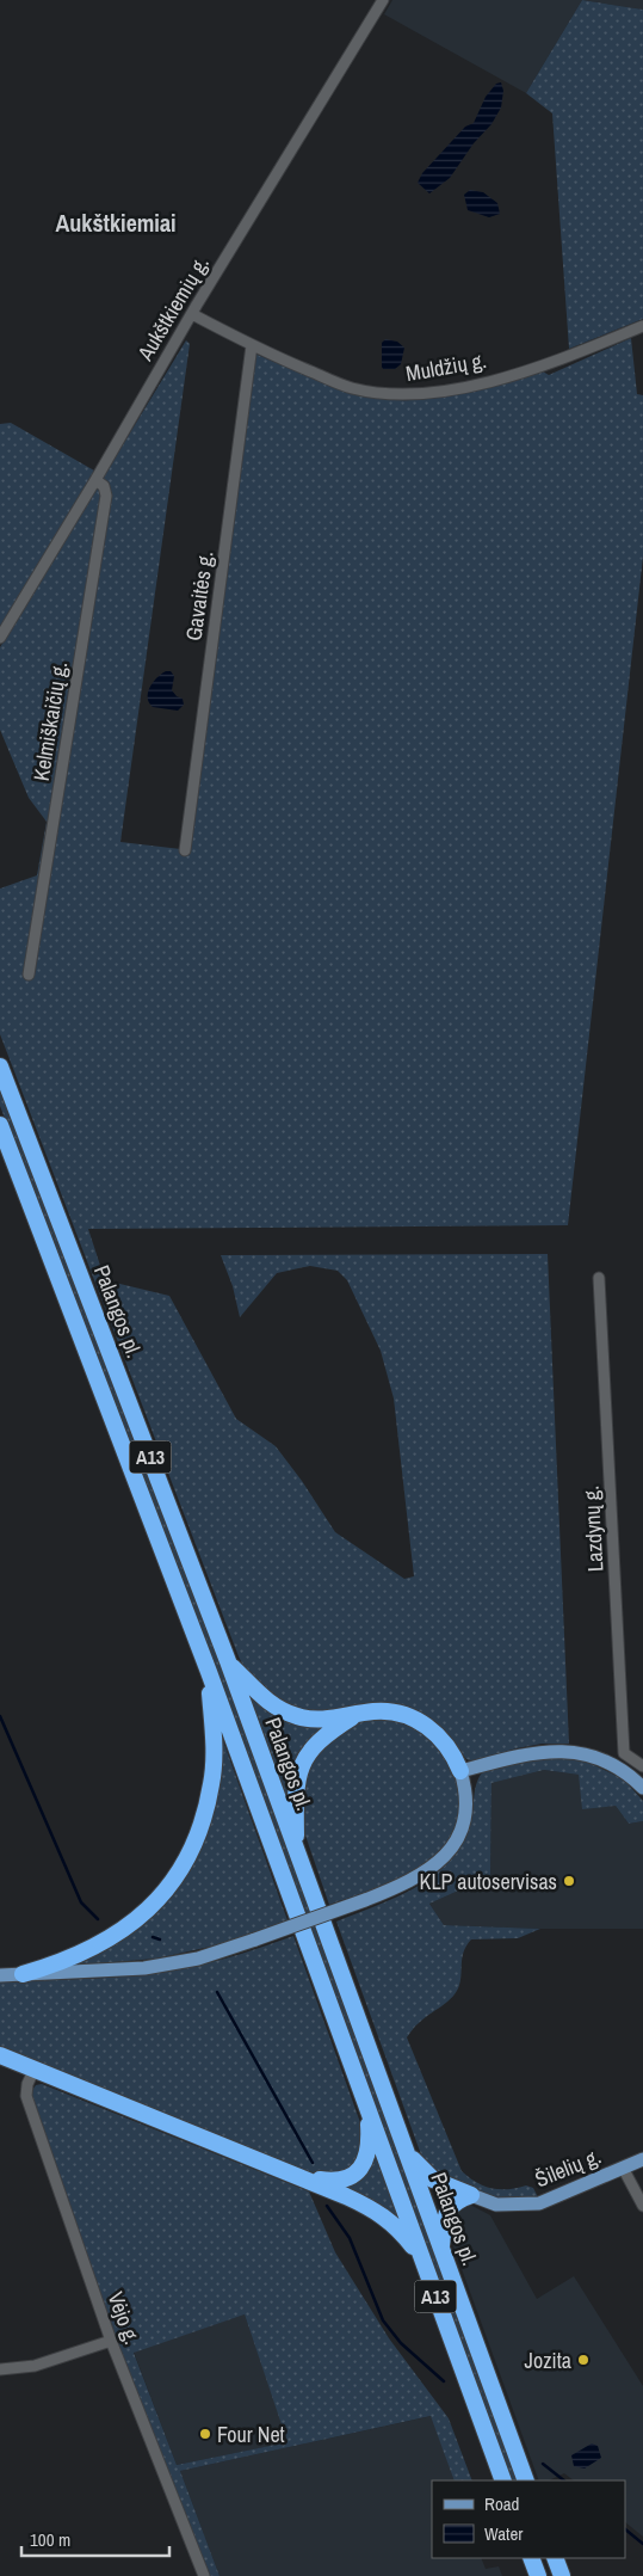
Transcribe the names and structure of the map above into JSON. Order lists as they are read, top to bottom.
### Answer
{
  "streets": {
    "highway": ["Palangos pl.", "A13"],
    "main road": ["Šilelių g."],
    "street": [
      "Aukštkiemių g.",
      "Muldžių g.",
      "Gavaitės g.",
      "Kelmiškaičių g.",
      "Lazdynų g.",
      "Vėjo g."
    ]
  },
  "crossings": [
    ["Aukštkiemių g.", "Muldžių g."],
    ["Aukštkiemių g.", "Kelmiškaičių g."],
    ["Muldžių g.", "Gavaitės g."]
  ],
  "districts": ["Aukštkiemiai"],
  "places": ["KLP autoservisas", "Jozita", "Four Net"],
  "legend": ["Road", "Water"],
  "scale_bar": "100 m"
}
